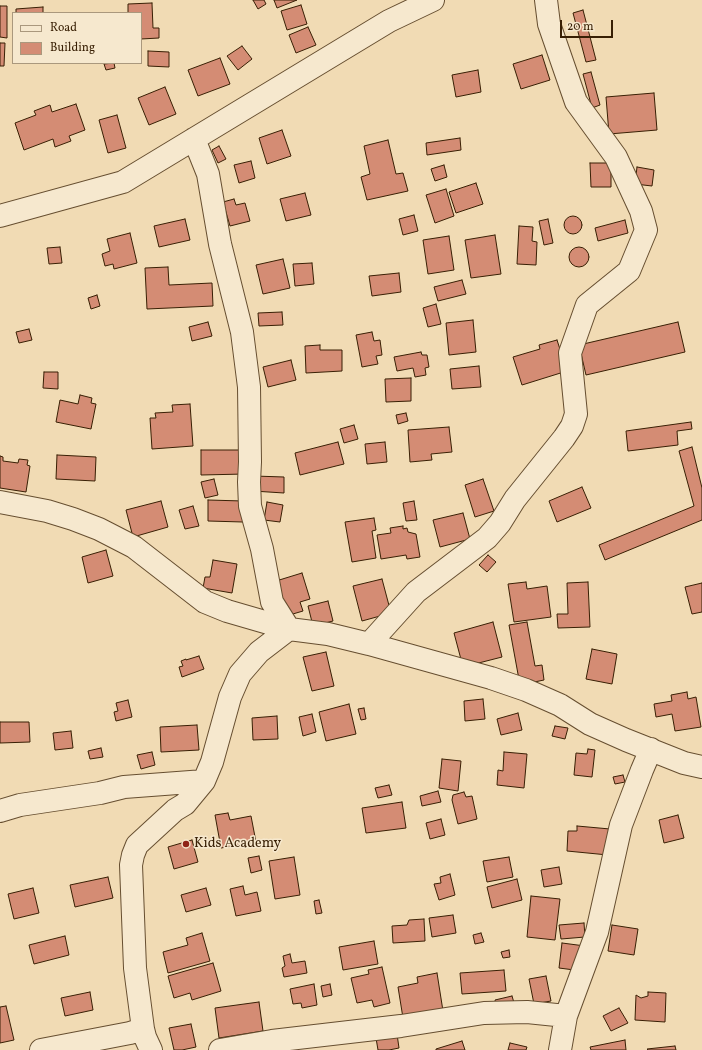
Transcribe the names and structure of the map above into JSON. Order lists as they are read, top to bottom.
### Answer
{
  "places": ["Kids Academy"],
  "legend": ["Road", "Building"],
  "scale_bar": "20 m"
}
